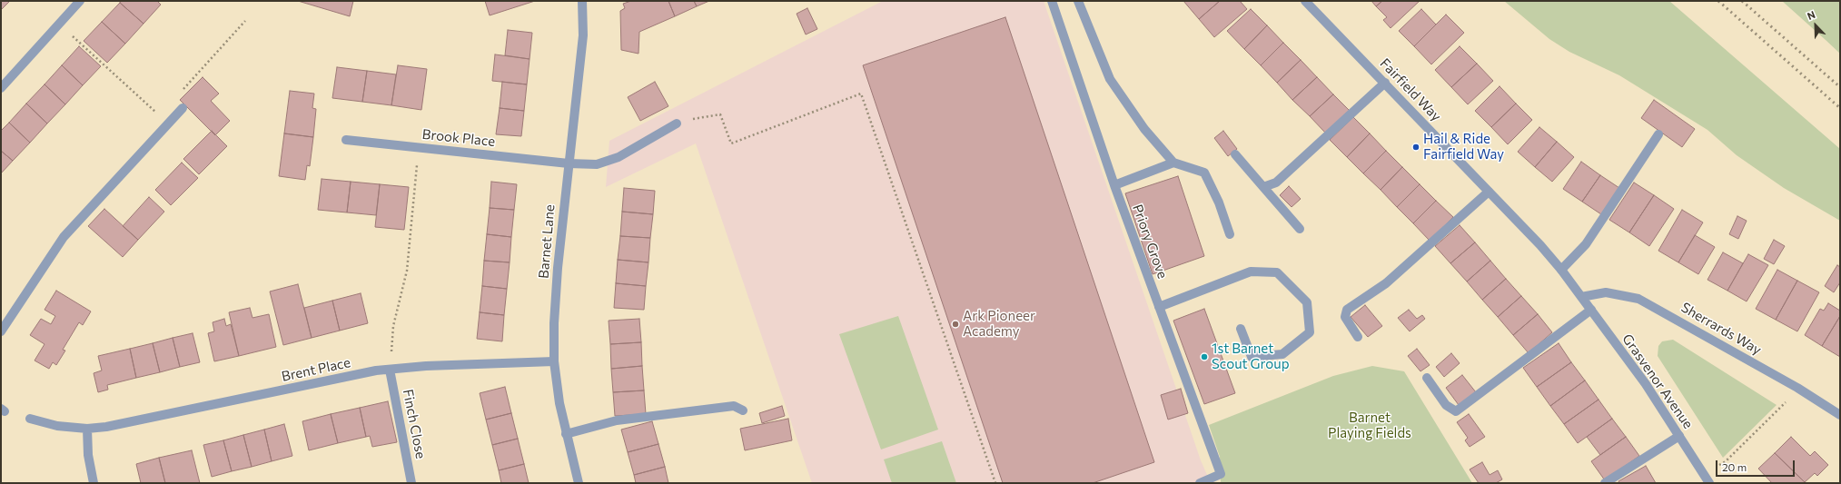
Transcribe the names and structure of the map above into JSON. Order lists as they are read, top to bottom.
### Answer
{
  "streets": {
    "street": [
      "Fairfield Way",
      "Brook Place",
      "Barnet Lane",
      "Priory Grove",
      "Sherrards Way",
      "Brent Place",
      "Grasvenor Avenue",
      "Finch Close"
    ]
  },
  "crossings": [
    ["Fairfield Way", "Sherrards Way"],
    ["Fairfield Way", "Grasvenor Avenue"],
    ["Brook Place", "Barnet Lane"],
    ["Barnet Lane", "Brent Place"],
    ["Sherrards Way", "Grasvenor Avenue"],
    ["Brent Place", "Finch Close"]
  ],
  "parks": ["Barnet Playing Fields"],
  "places": ["Hail & Ride Fairfield Way", "Ark Pioneer Academy", "1st Barnet Scout Group"],
  "scale_bar": "20 m",
  "north": "top left"
}
